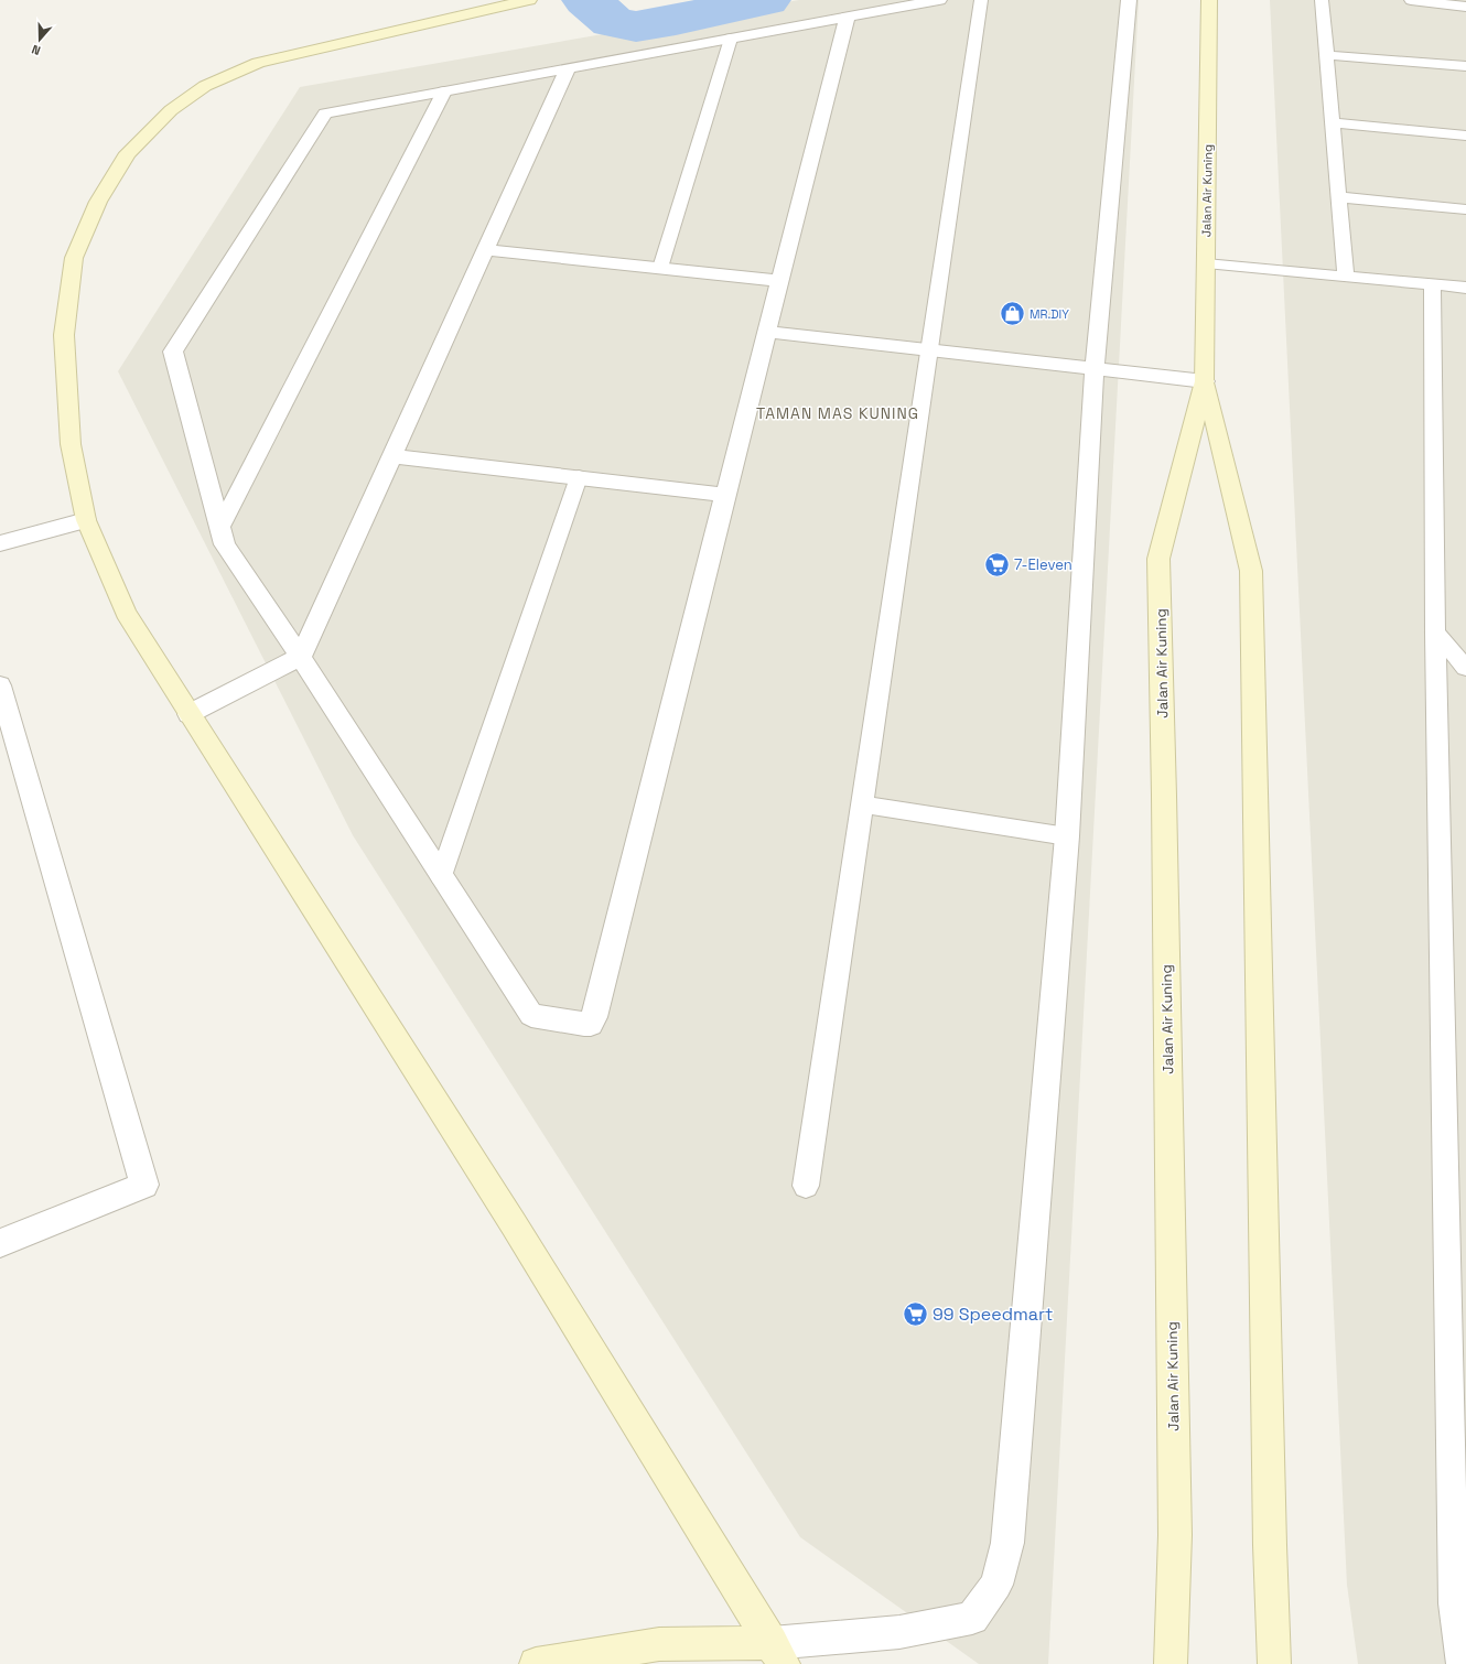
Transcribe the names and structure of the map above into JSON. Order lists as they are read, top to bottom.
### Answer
{
  "streets": {
    "main road": ["Jalan Air Kuning"]
  },
  "districts": ["TAMAN MAS KUNING"],
  "places": {
    "shop": ["MR.DIY"],
    "supermarket": ["7-Eleven", "99 Speedmart"]
  },
  "north": "bottom"
}
